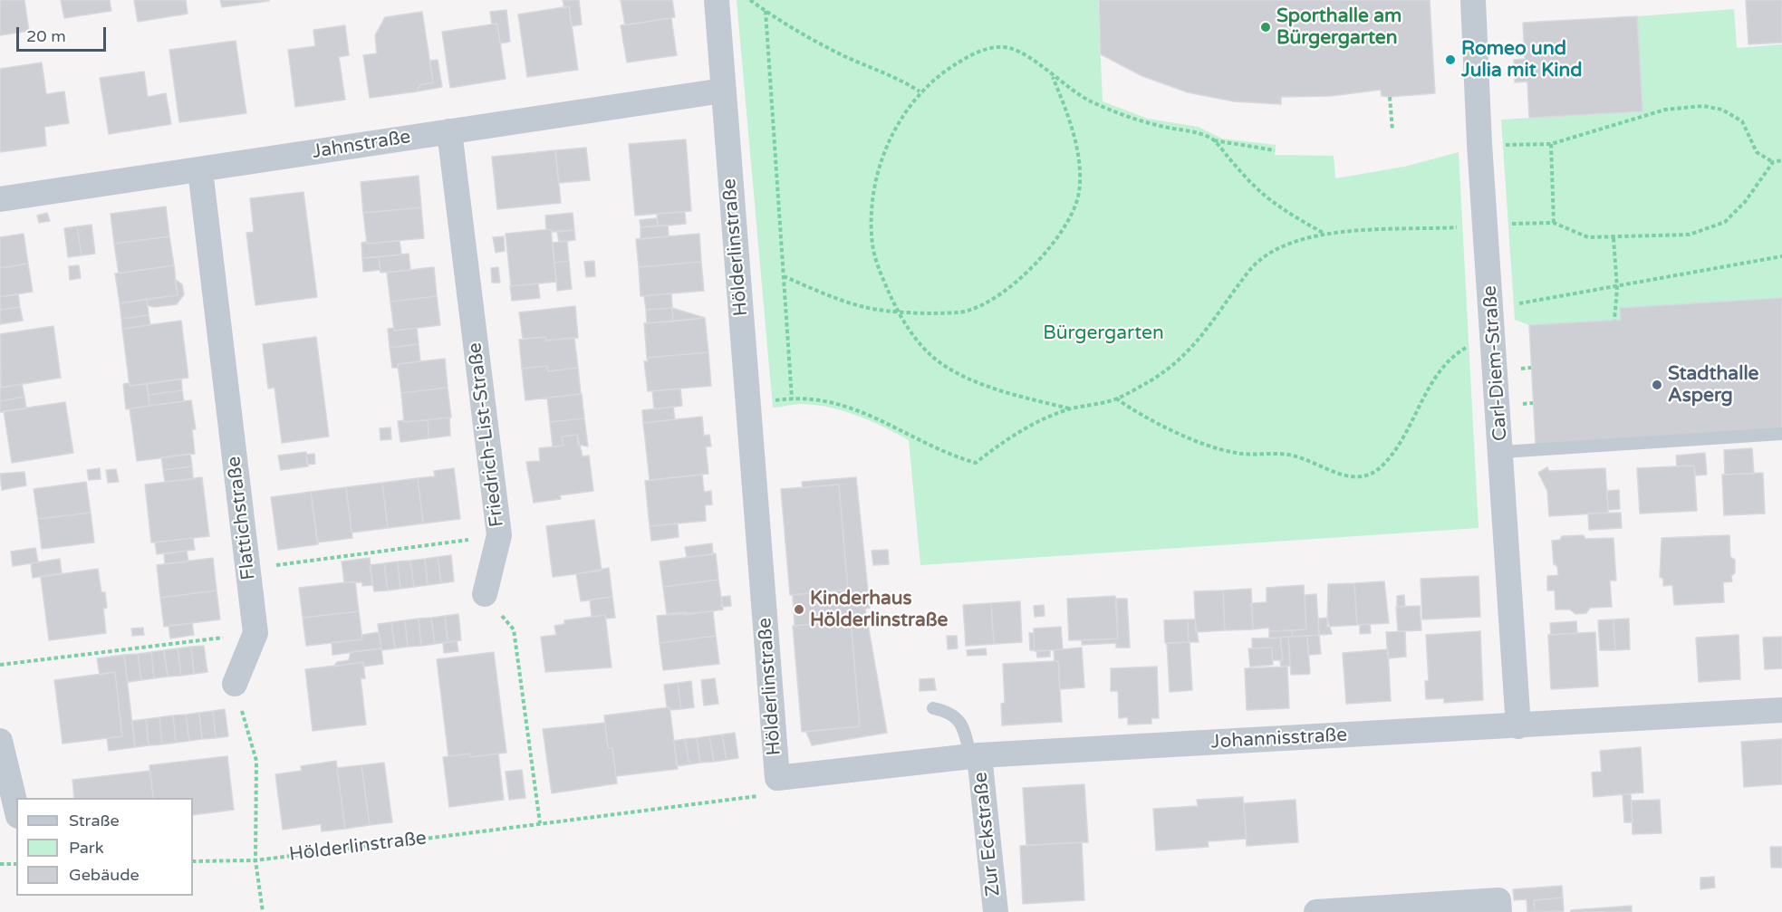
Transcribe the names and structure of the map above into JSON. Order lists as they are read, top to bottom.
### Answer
{
  "streets": {
    "street": [
      "Jahnstraße",
      "Hölderlinstraße",
      "Carl-Diem-Straße",
      "Friedrich-List-Straße",
      "Flattichstraße",
      "Johannisstraße",
      "Zur Eckstraße"
    ]
  },
  "crossings": [
    ["Jahnstraße", "Hölderlinstraße"],
    ["Jahnstraße", "Friedrich-List-Straße"],
    ["Jahnstraße", "Flattichstraße"],
    ["Hölderlinstraße", "Johannisstraße"],
    ["Carl-Diem-Straße", "Johannisstraße"],
    ["Johannisstraße", "Zur Eckstraße"]
  ],
  "parks": ["Bürgergarten"],
  "places": [
    "Sporthalle am Bürgergarten",
    "Romeo und Julia mit Kind",
    "Stadthalle Asperg",
    "Kinderhaus Hölderlinstraße"
  ],
  "legend": ["Straße", "Park", "Gebäude"],
  "scale_bar": "20 m"
}
